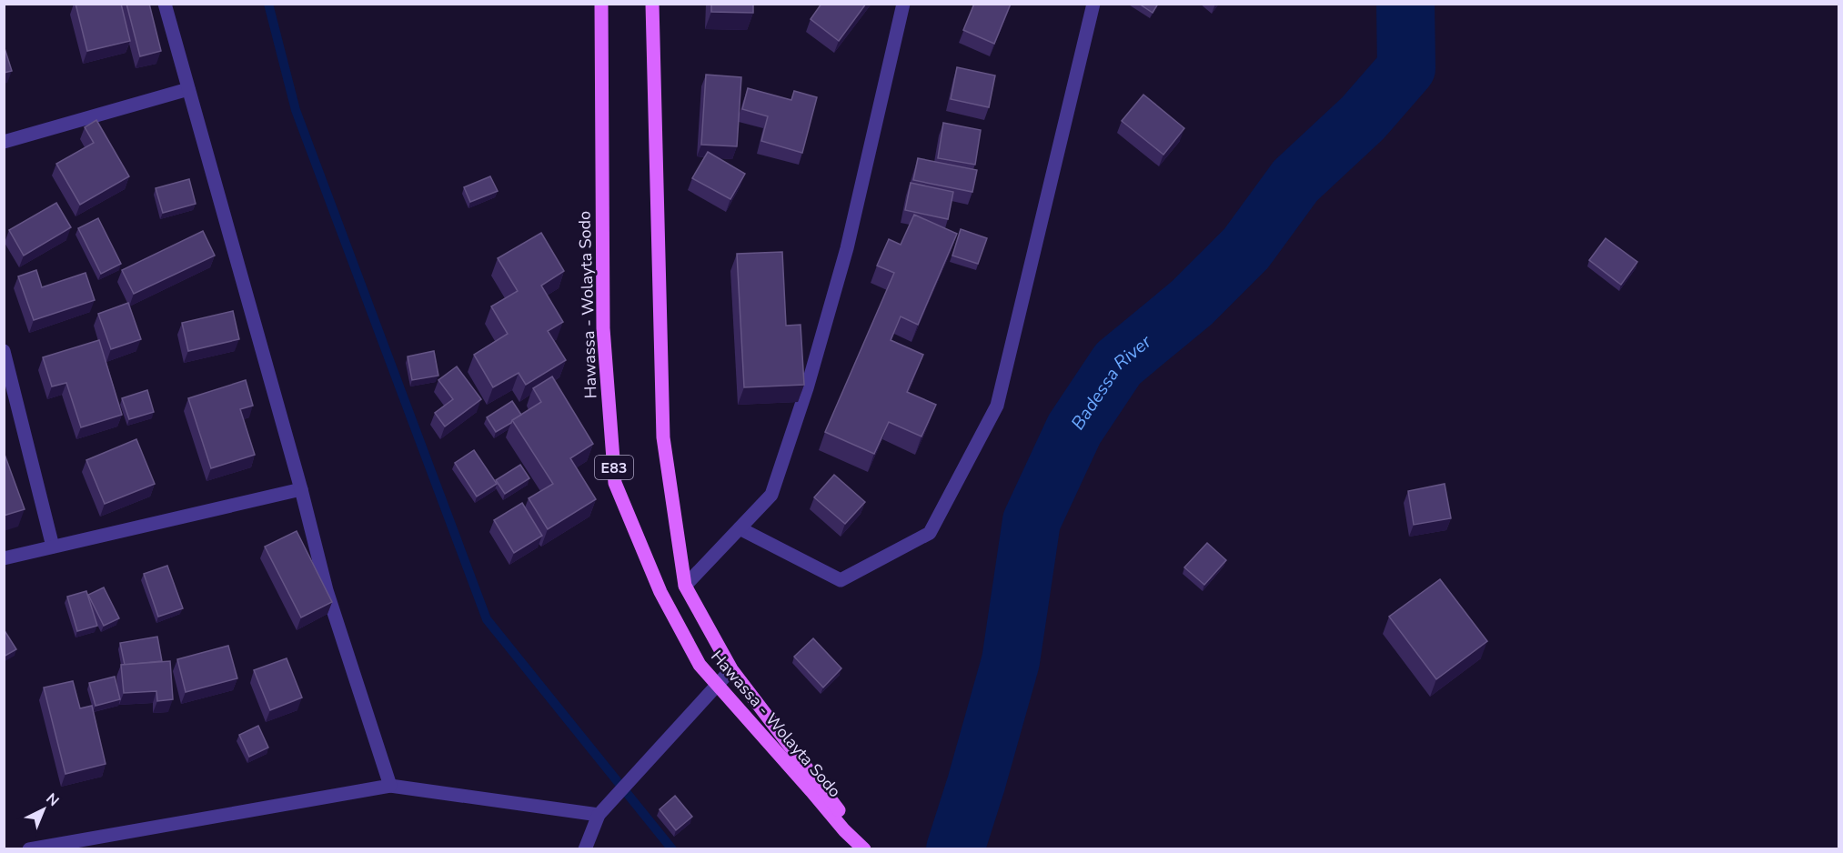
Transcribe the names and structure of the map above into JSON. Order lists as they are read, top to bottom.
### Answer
{
  "streets": {
    "main road": ["Hawassa - Wolayta Sodo", "E83"]
  },
  "water": ["Badessa River"],
  "north": "top right"
}
